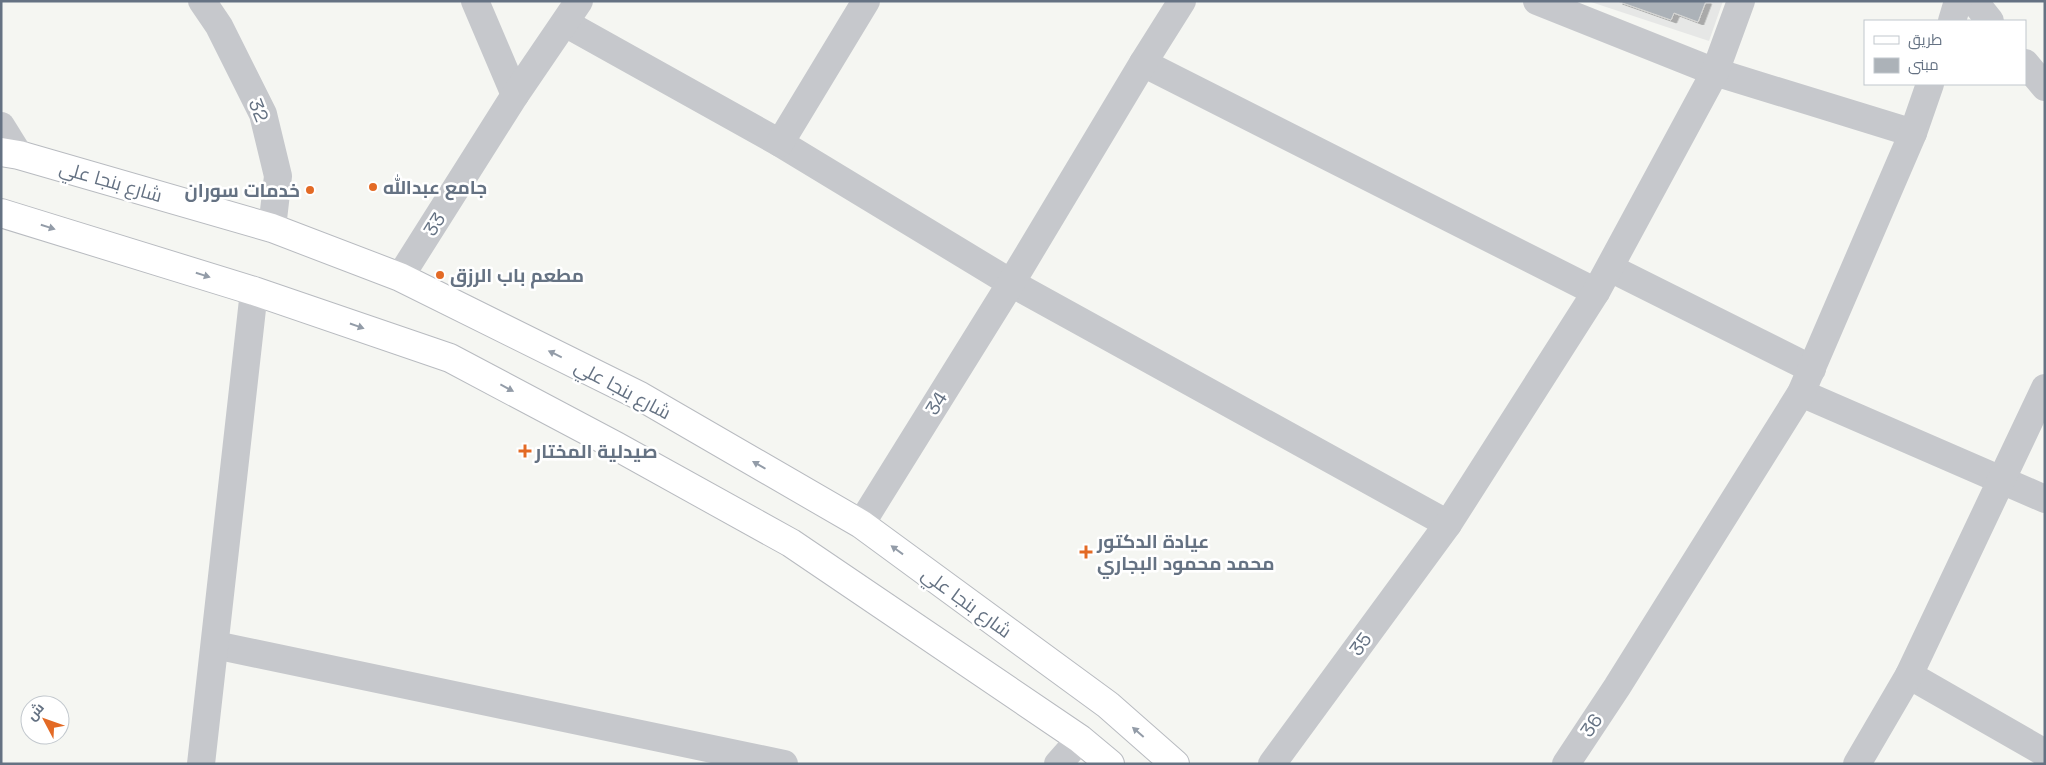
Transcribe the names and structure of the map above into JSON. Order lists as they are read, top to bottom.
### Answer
{
  "streets": {
    "main road": ["شارع بنجا علي"],
    "street": [
      "32",
      "33",
      "34",
      "35",
      "36"
    ]
  },
  "crossings": [
    ["32", "شارع بنجا علي"],
    ["شارع بنجا علي", "33"],
    ["شارع بنجا علي", "34"]
  ],
  "places": {
    "other": ["جامع عبدالله", "خدمات سوران", "مطعم باب الرزق"],
    "health": ["صيدلية المختار", "عيادة الدكتور محمد محمود البجاري"]
  },
  "legend": ["طريق", "مبنى"],
  "north": "top left"
}
